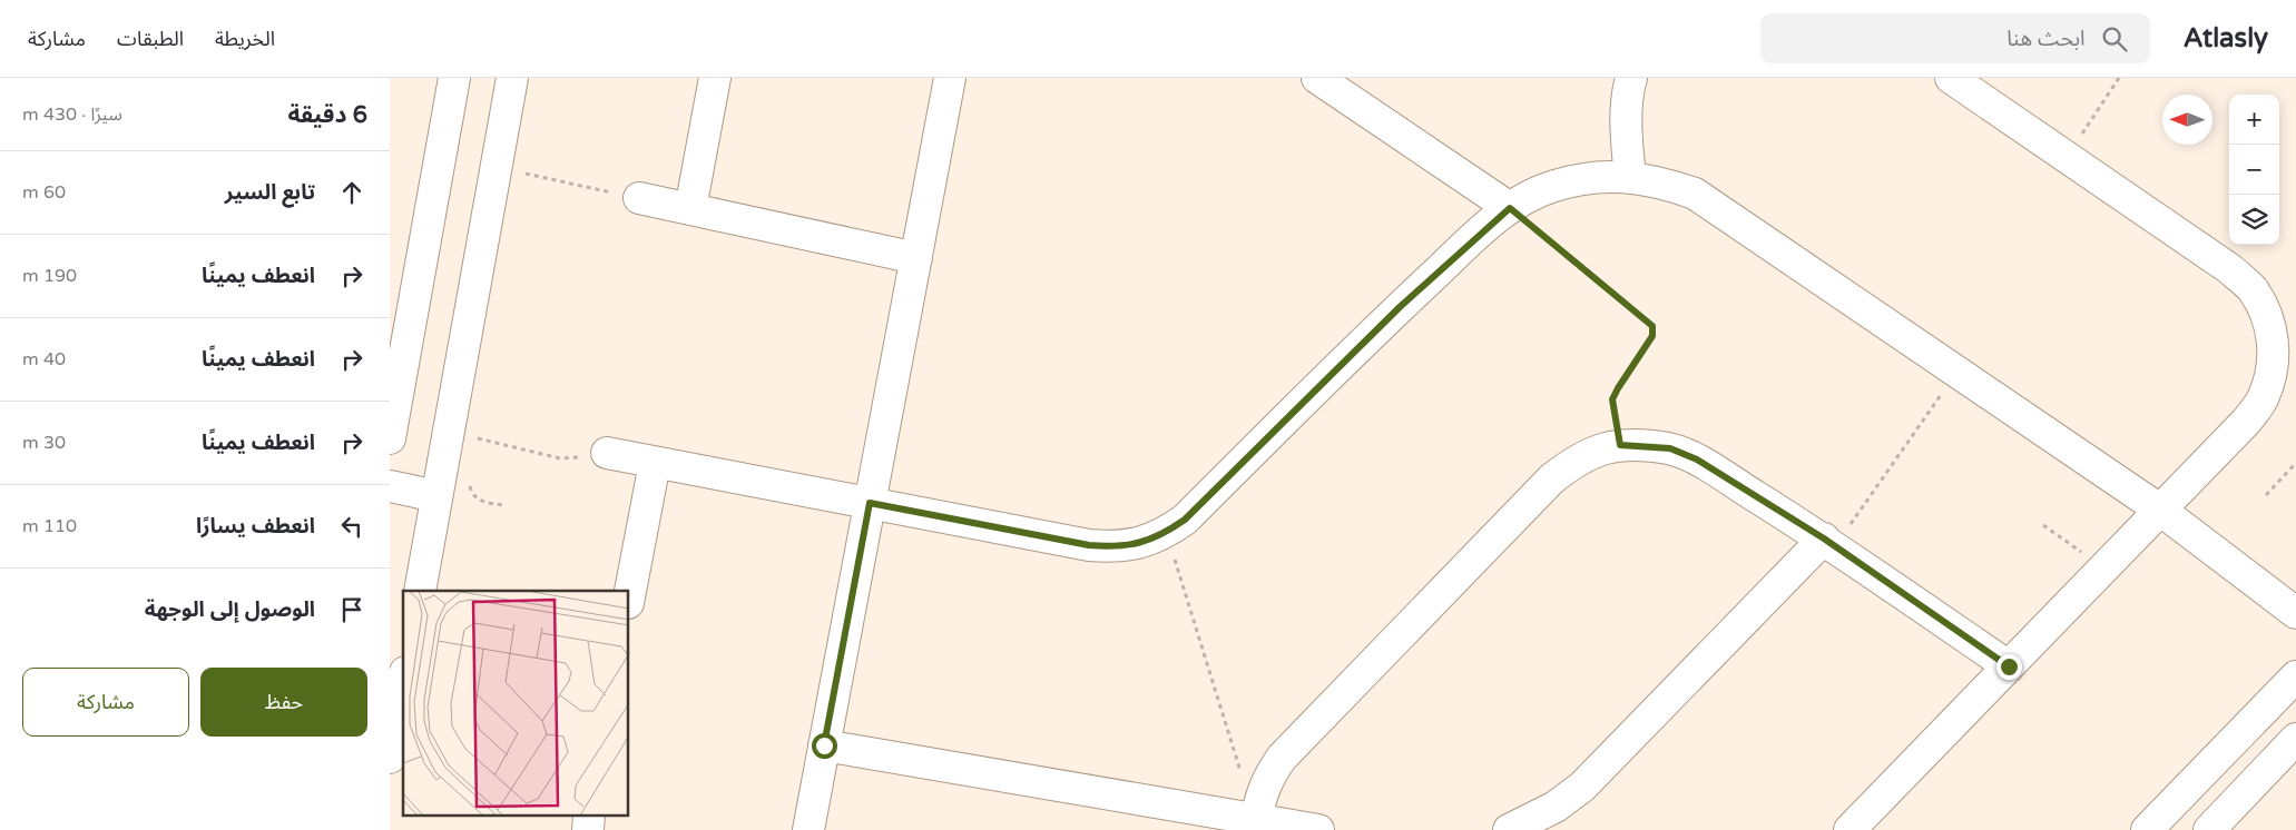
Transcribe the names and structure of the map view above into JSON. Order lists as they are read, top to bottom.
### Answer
{
  "north": "left",
  "page": {
    "header": "Atlasly",
    "search": "ابحث هنا",
    "nav": ["الخريطة", "الطبقات", "مشاركة"],
    "heading": ["6 دقيقة", "سيرًا · 430 m"],
    "map_buttons": ["+", "−"],
    "list": [
      ["تابع السير", "60 m"],
      ["انعطف يمينًا", "190 m"],
      ["انعطف يمينًا", "40 m"],
      ["انعطف يمينًا", "30 m"],
      ["انعطف يسارًا", "110 m"],
      "الوصول إلى الوجهة"
    ],
    "buttons": ["حفظ", "مشاركة"]
  }
}
